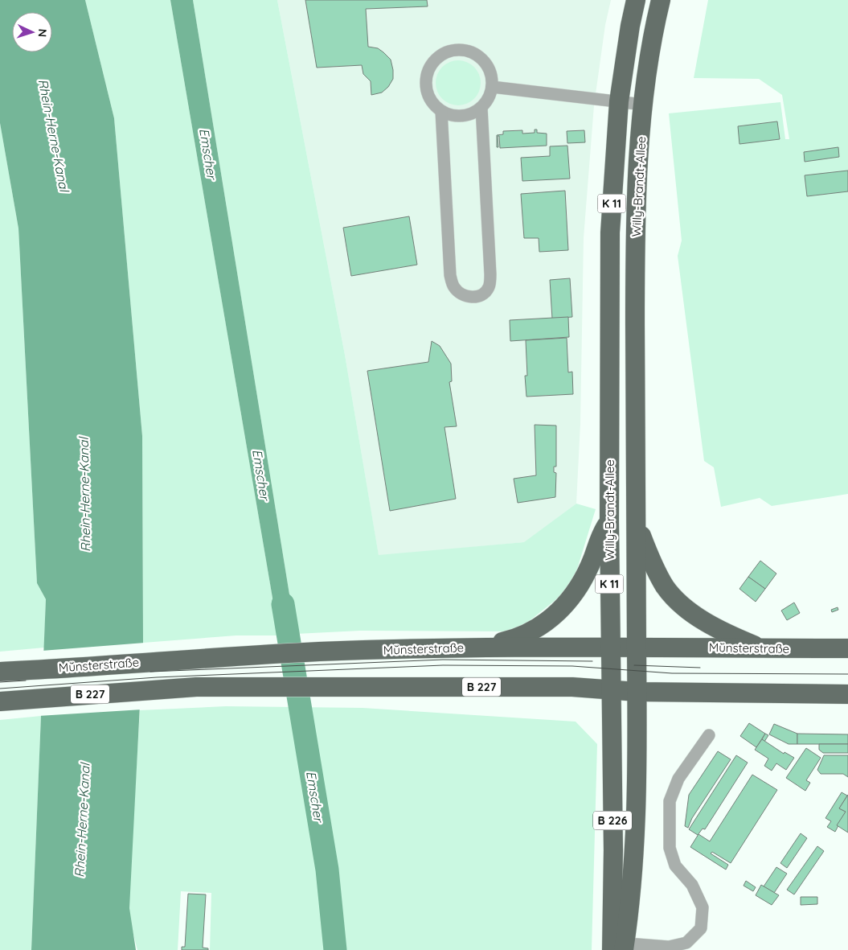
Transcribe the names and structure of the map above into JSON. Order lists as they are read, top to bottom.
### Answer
{
  "streets": {
    "main road": [
      "Willy-Brandt-Allee",
      "K 11",
      "Münsterstraße",
      "B 227",
      "B 226"
    ]
  },
  "crossings": [
    ["Willy-Brandt-Allee", "Münsterstraße"],
    ["Willy-Brandt-Allee", "B 227"]
  ],
  "water": ["Rhein-Herne-Kanal", "Emscher"],
  "north": "right"
}
